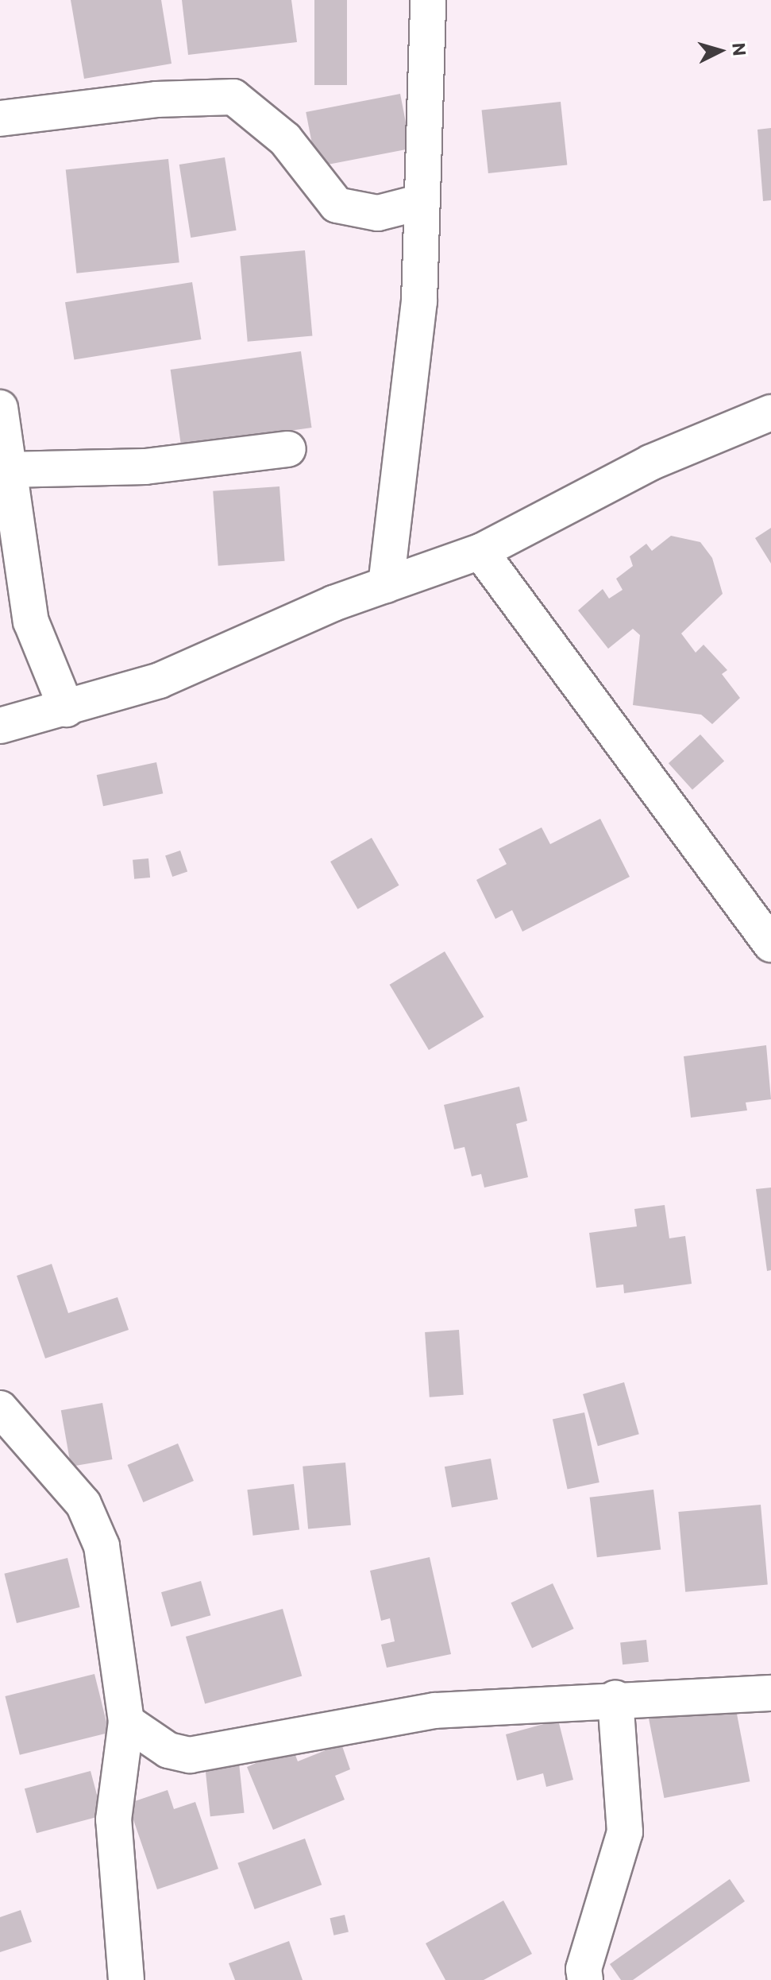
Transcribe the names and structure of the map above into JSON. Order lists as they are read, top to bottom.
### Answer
{
  "north": "right"
}
